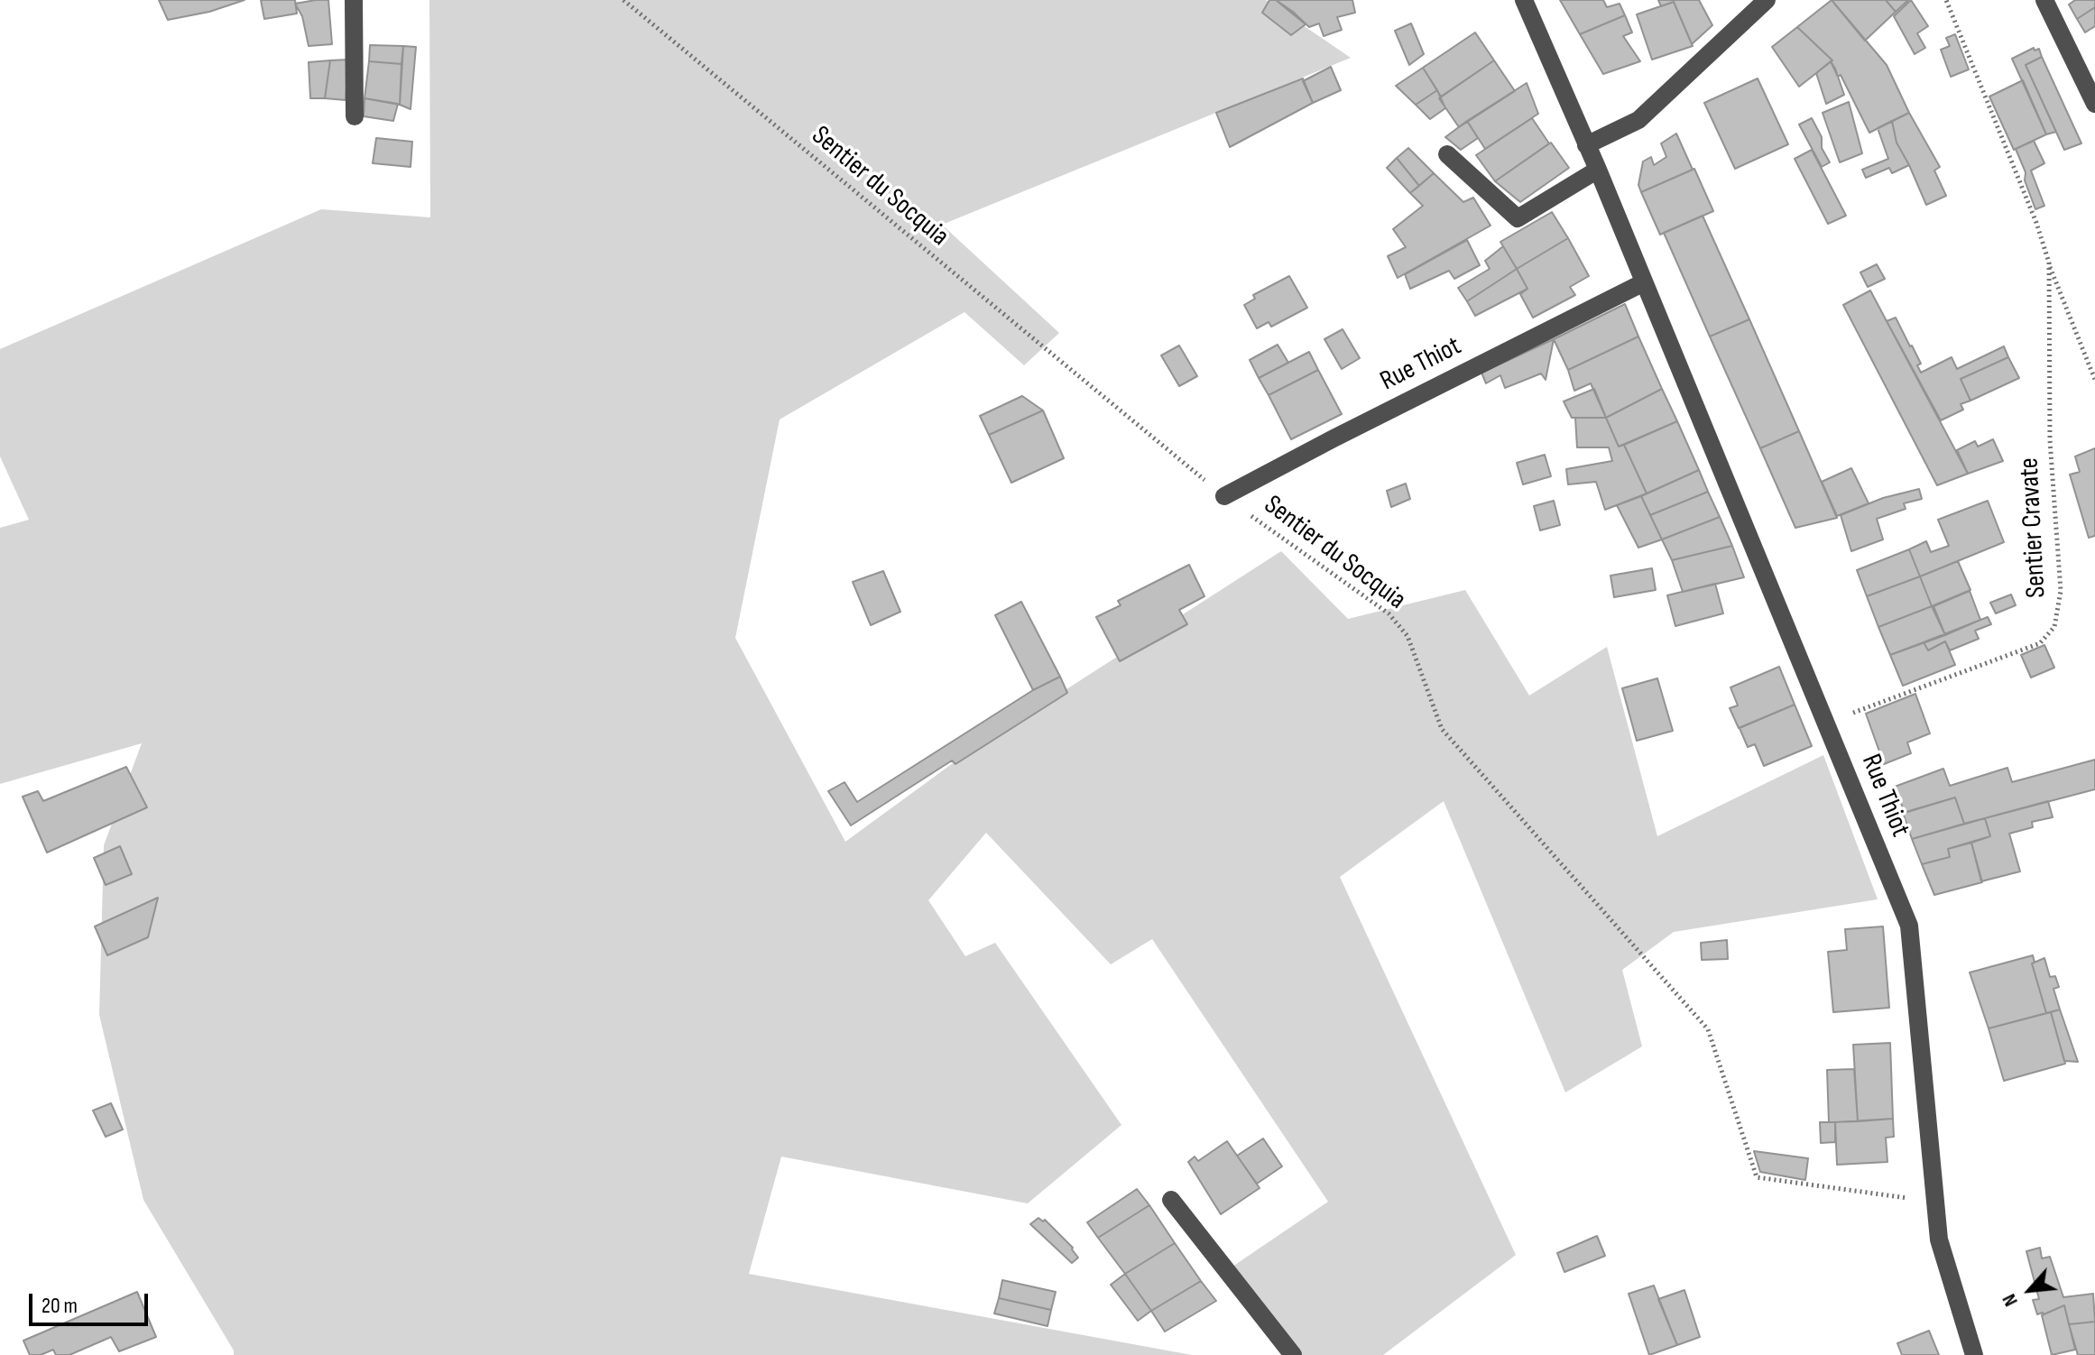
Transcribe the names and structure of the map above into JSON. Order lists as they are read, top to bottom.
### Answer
{
  "streets": {
    "street": ["Rue Thiot"],
    "path": ["Sentier du Socquia", "Sentier Cravate"]
  },
  "crossings": [
    ["Sentier du Socquia", "Rue Thiot"],
    ["Rue Thiot", "Sentier Cravate"]
  ],
  "scale_bar": "20 m",
  "north": "bottom left"
}
